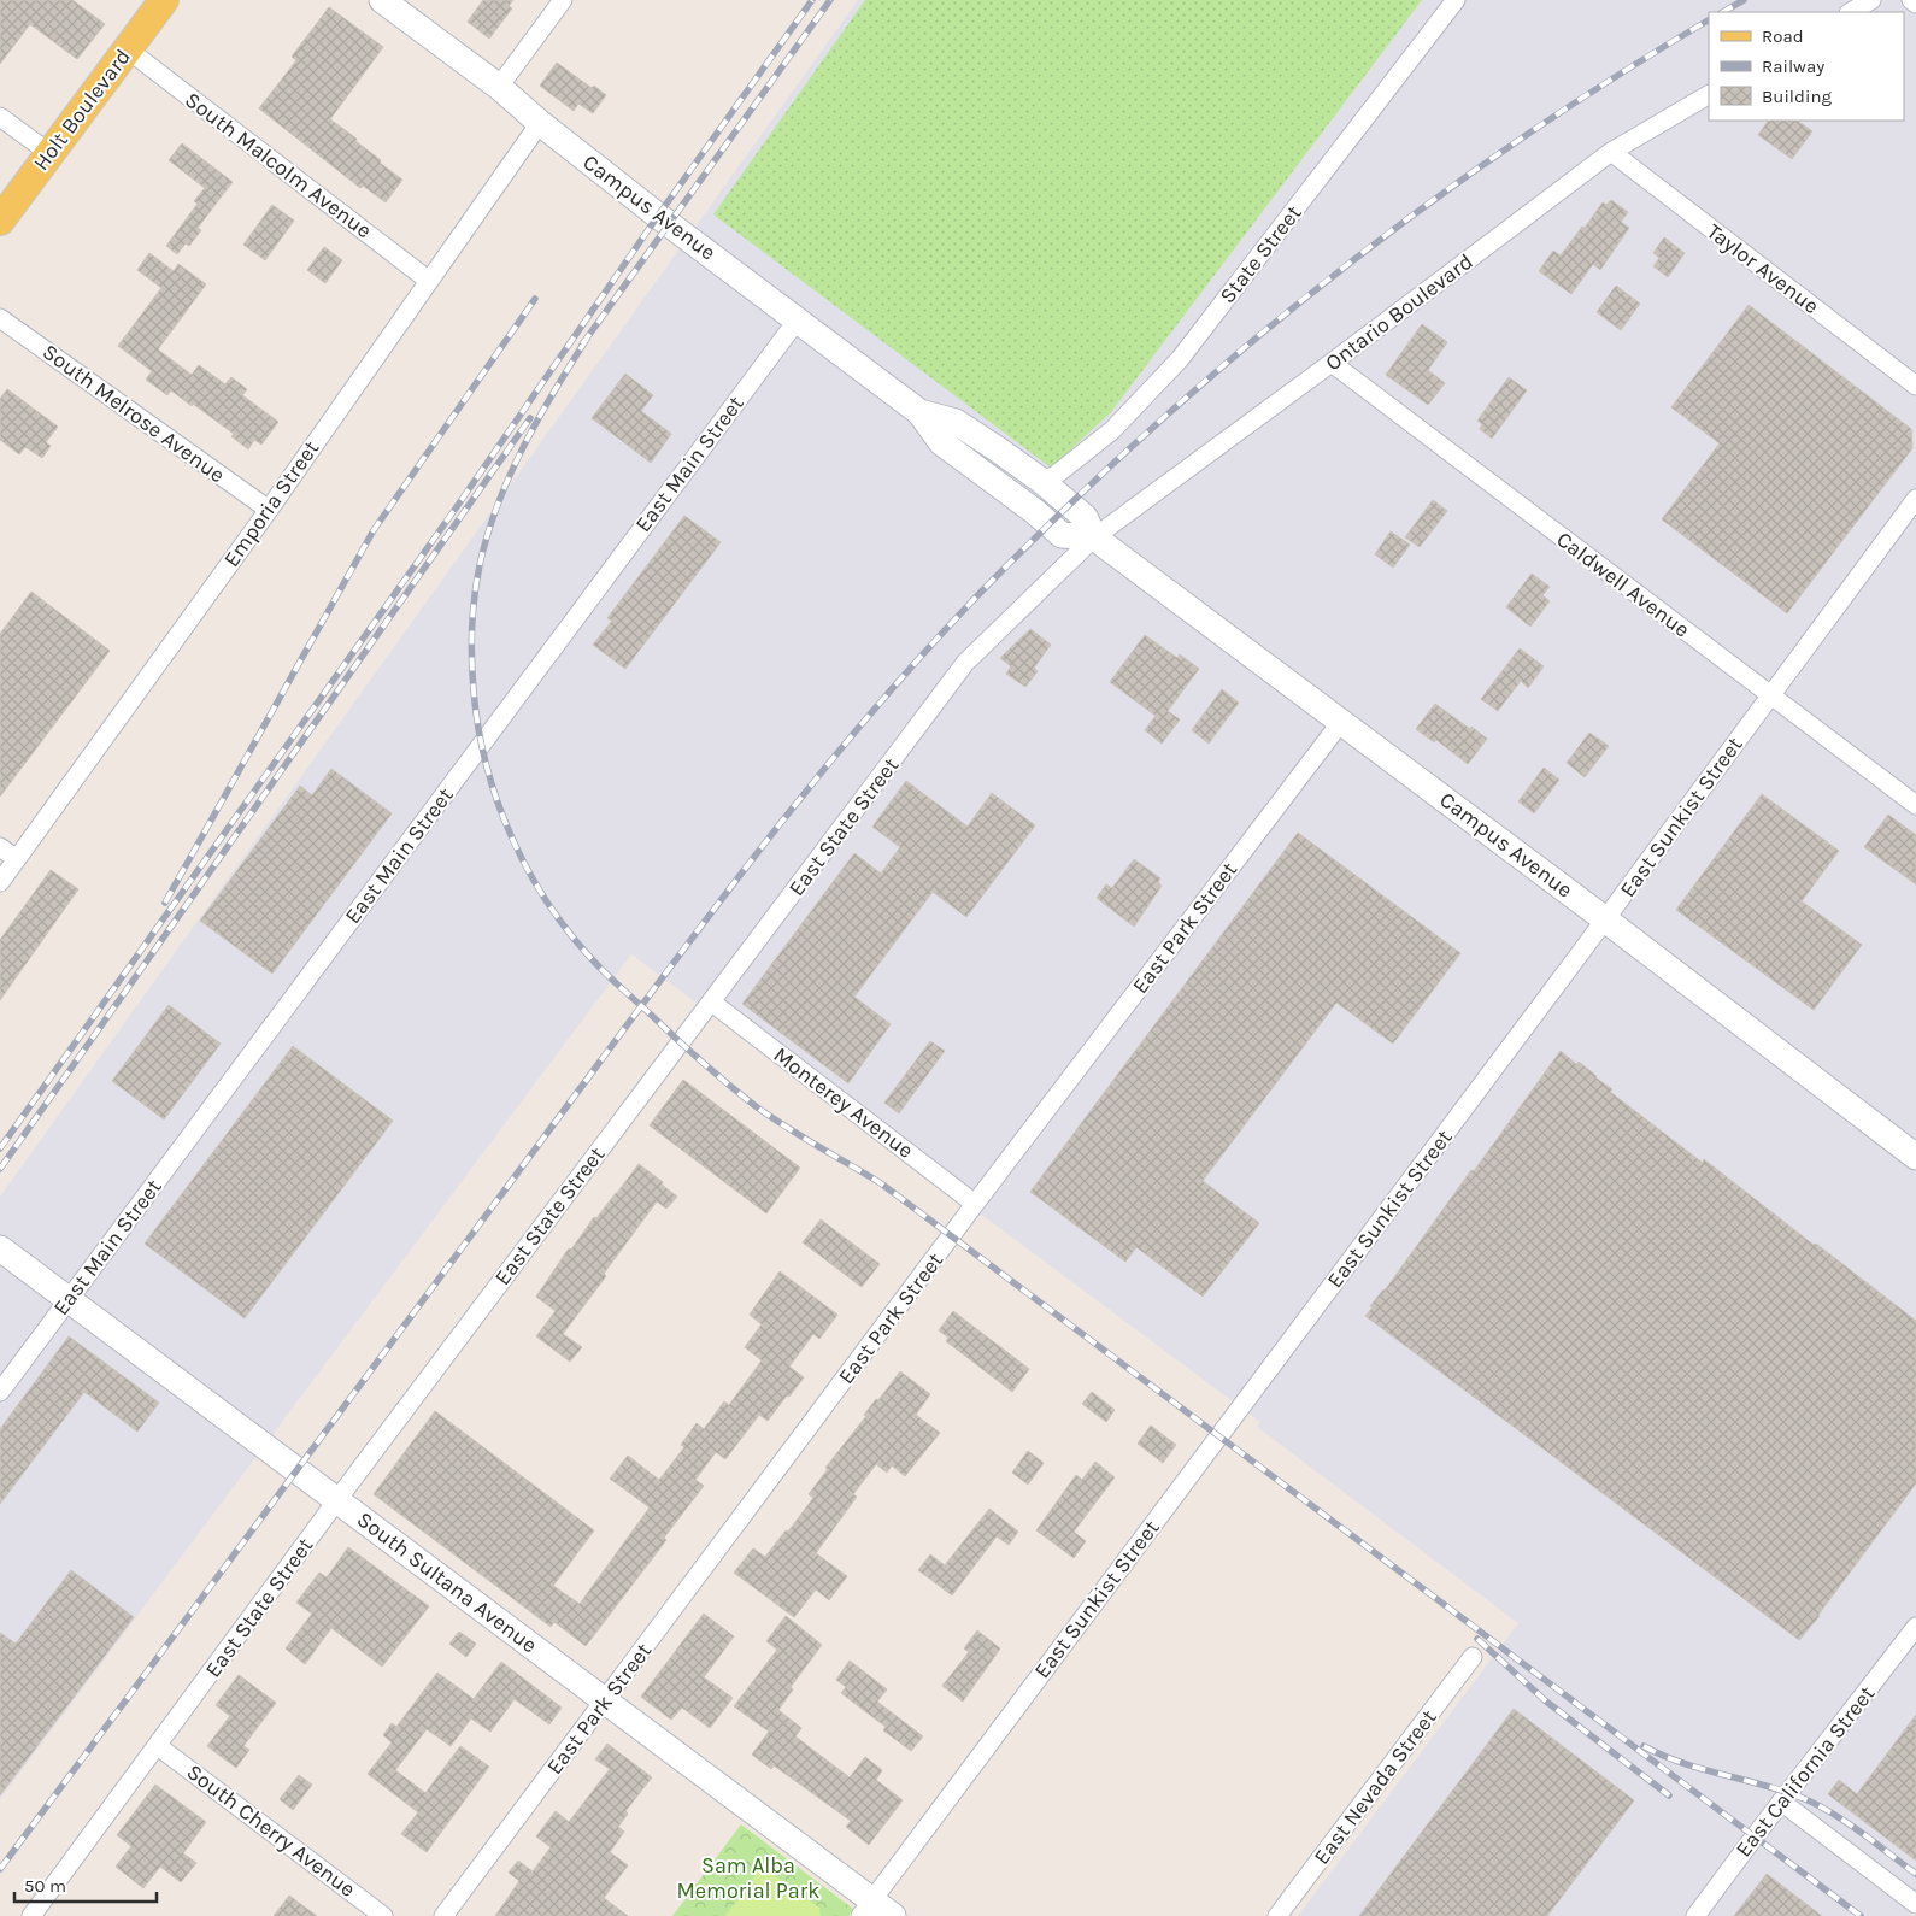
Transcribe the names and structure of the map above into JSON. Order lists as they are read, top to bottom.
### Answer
{
  "streets": {
    "main road": ["Holt Boulevard"],
    "street": [
      "South Malcolm Avenue",
      "Campus Avenue",
      "State Street",
      "Taylor Avenue",
      "Ontario Boulevard",
      "South Melrose Avenue",
      "East Main Street",
      "Emporia Street",
      "Caldwell Avenue",
      "East Sunkist Street",
      "East State Street",
      "East Park Street",
      "Monterey Avenue",
      "South Sultana Avenue",
      "East California Street",
      "East Nevada Street",
      "South Cherry Avenue"
    ]
  },
  "crossings": [
    ["Holt Boulevard", "South Malcolm Avenue"],
    ["South Malcolm Avenue", "Emporia Street"],
    ["Campus Avenue", "State Street"],
    ["Campus Avenue", "Ontario Boulevard"],
    ["Campus Avenue", "East Main Street"],
    ["Campus Avenue", "Emporia Street"],
    ["Campus Avenue", "East Sunkist Street"],
    ["Campus Avenue", "East State Street"],
    ["Campus Avenue", "East Park Street"],
    ["Taylor Avenue", "Ontario Boulevard"],
    ["Ontario Boulevard", "Caldwell Avenue"],
    ["Ontario Boulevard", "East State Street"],
    ["South Melrose Avenue", "Emporia Street"],
    ["East Main Street", "South Sultana Avenue"],
    ["Caldwell Avenue", "East Sunkist Street"],
    ["East Sunkist Street", "South Sultana Avenue"],
    ["East State Street", "Monterey Avenue"],
    ["East State Street", "South Sultana Avenue"],
    ["East State Street", "South Cherry Avenue"],
    ["East Park Street", "Monterey Avenue"],
    ["East Park Street", "South Sultana Avenue"]
  ],
  "parks": ["Sam Alba Memorial Park"],
  "legend": ["Road", "Railway", "Building"],
  "scale_bar": "50 m"
}
